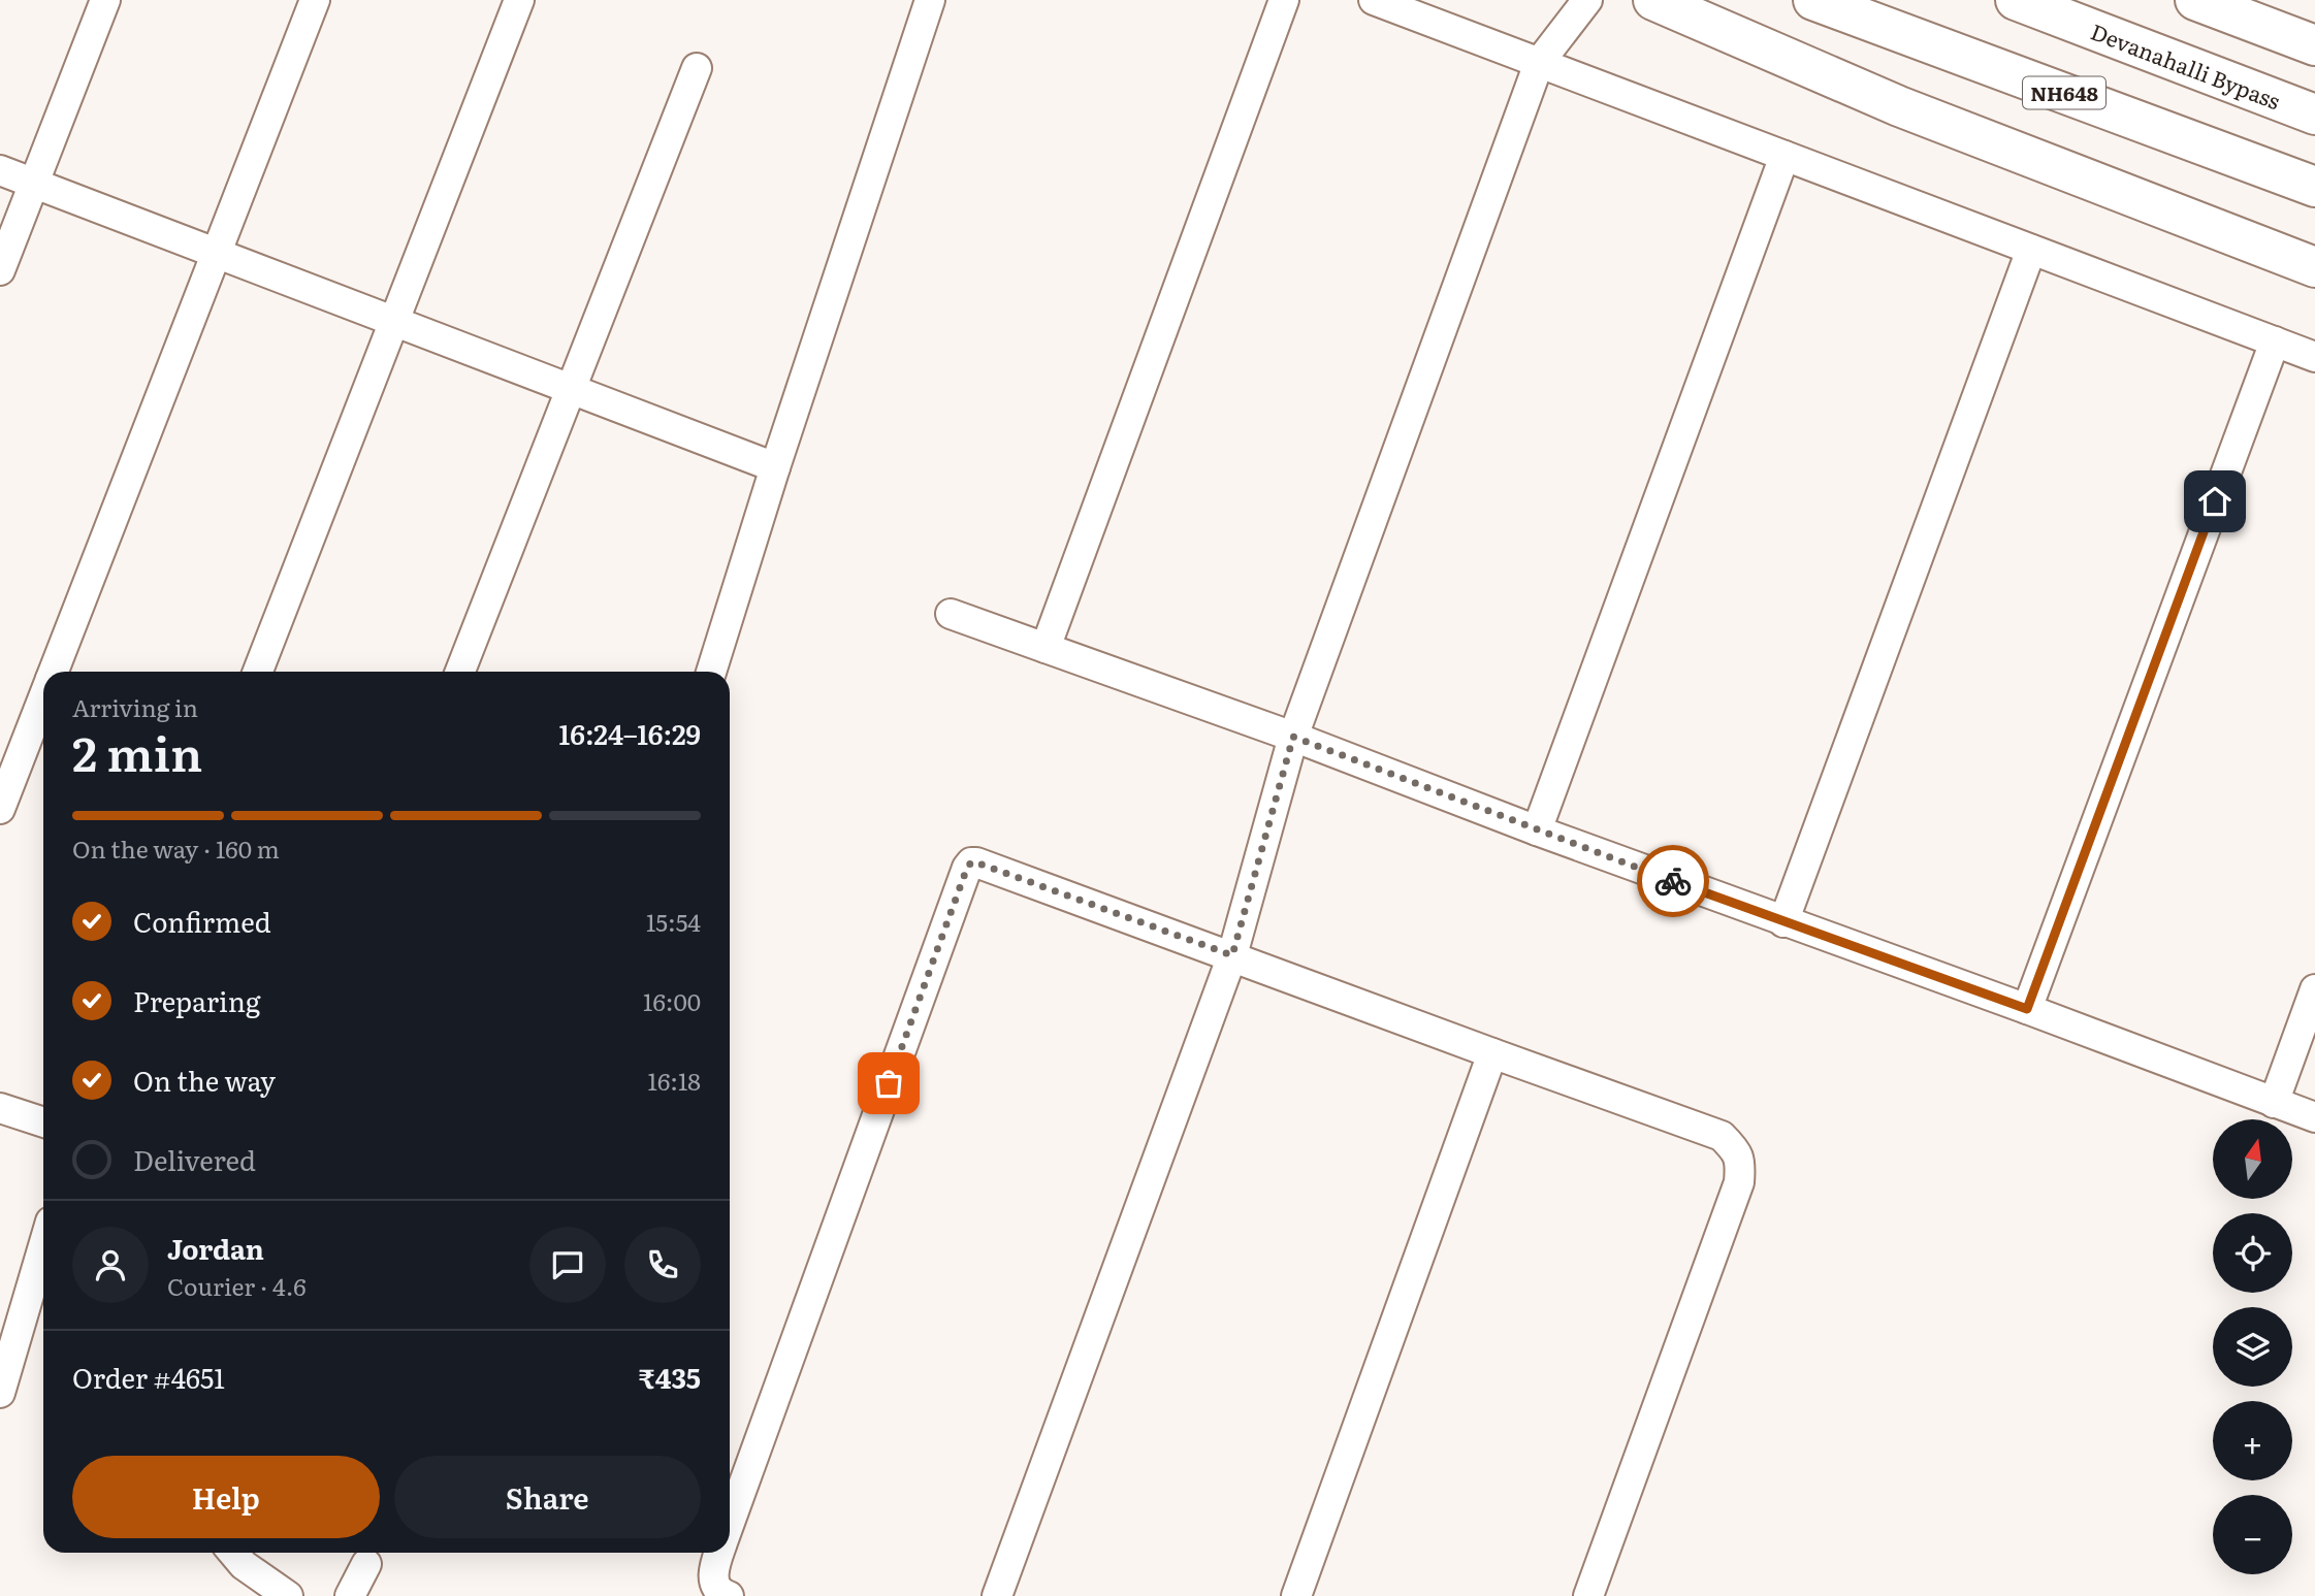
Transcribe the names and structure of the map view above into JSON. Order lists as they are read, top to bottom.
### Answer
{
  "streets": {
    "highway": ["Devanahalli Bypass", "NH648"]
  },
  "north": "top",
  "page": {
    "heading": ["2 min", "Arriving in", "16:24–16:29"],
    "panel": [
      "Jordan",
      "Courier · 4.6",
      "Order #4651",
      "₹435"
    ],
    "bar": "On the way · 160 m",
    "list": [
      ["Confirmed", "15:54"],
      ["Preparing", "16:00"],
      ["On the way", "16:18"],
      "Delivered"
    ],
    "map_buttons": ["+", "−"],
    "buttons": ["Help", "Share"]
  }
}
